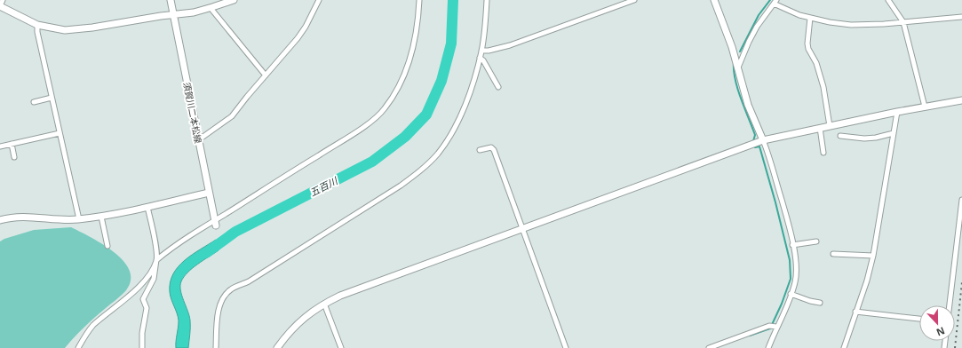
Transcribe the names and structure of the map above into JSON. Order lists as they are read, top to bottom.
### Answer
{
  "streets": {
    "street": ["須賀川二本松線"]
  },
  "water": ["五百川"],
  "north": "bottom"
}
